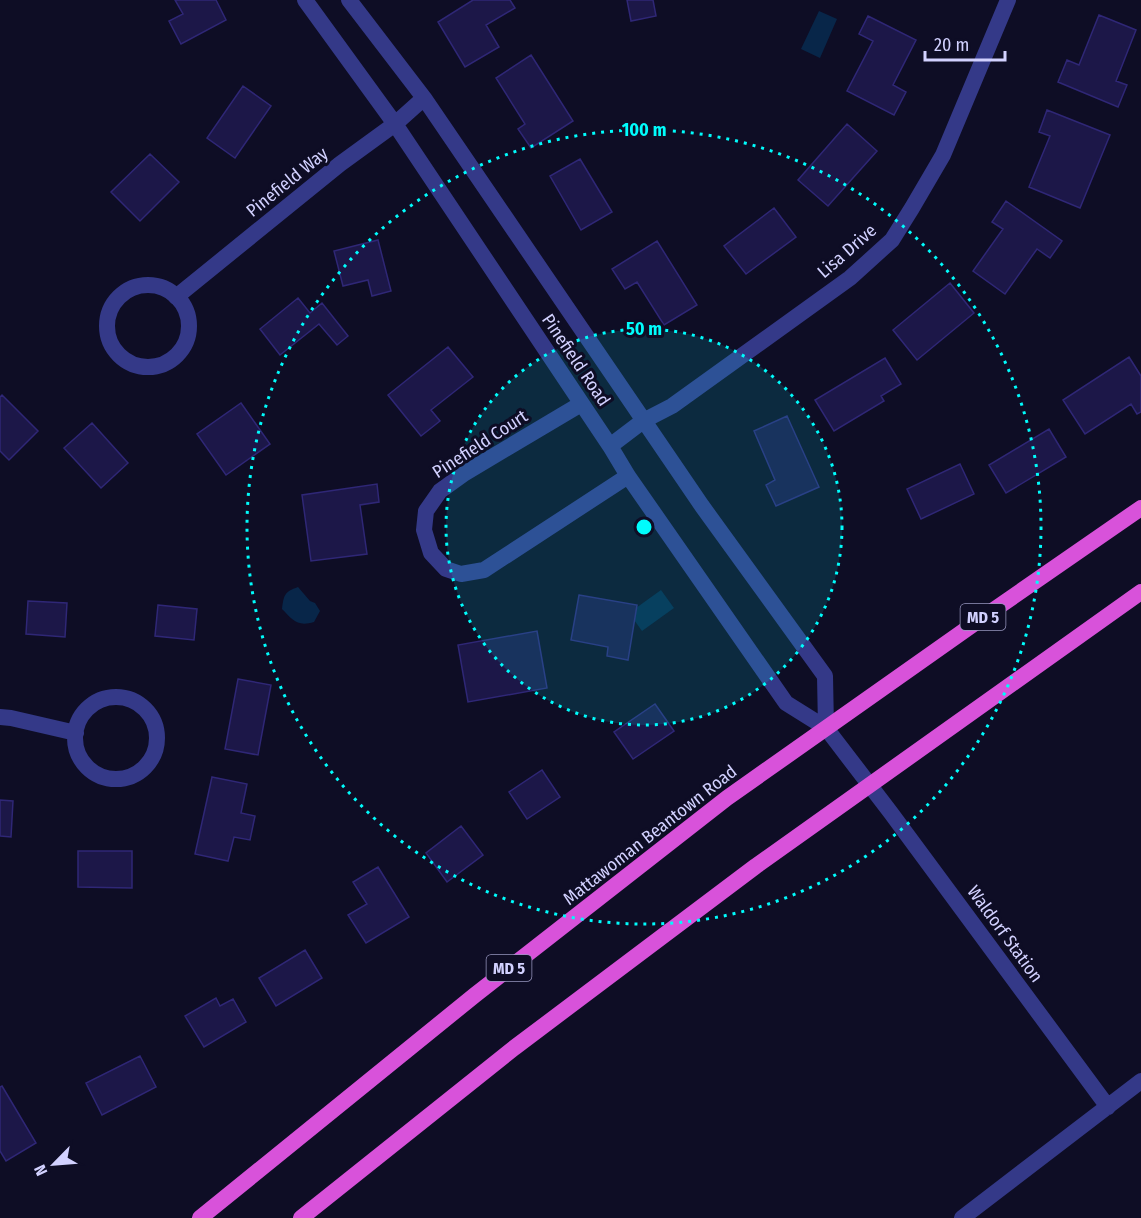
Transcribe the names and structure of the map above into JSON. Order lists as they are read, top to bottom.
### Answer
{
  "streets": {
    "highway": ["MD 5", "Mattawoman Beantown Road"],
    "street": [
      "Pinefield Way",
      "Lisa Drive",
      "Pinefield Road",
      "Pinefield Court",
      "Waldorf Station"
    ]
  },
  "crossings": [
    ["Pinefield Way", "Pinefield Road"],
    ["Lisa Drive", "Pinefield Road"],
    ["Pinefield Road", "Pinefield Court"],
    ["Pinefield Road", "Mattawoman Beantown Road"],
    ["Pinefield Road", "Waldorf Station"]
  ],
  "scale_bar": "20 m",
  "north": "bottom left",
  "rings": ["100 m", "50 m"]
}
